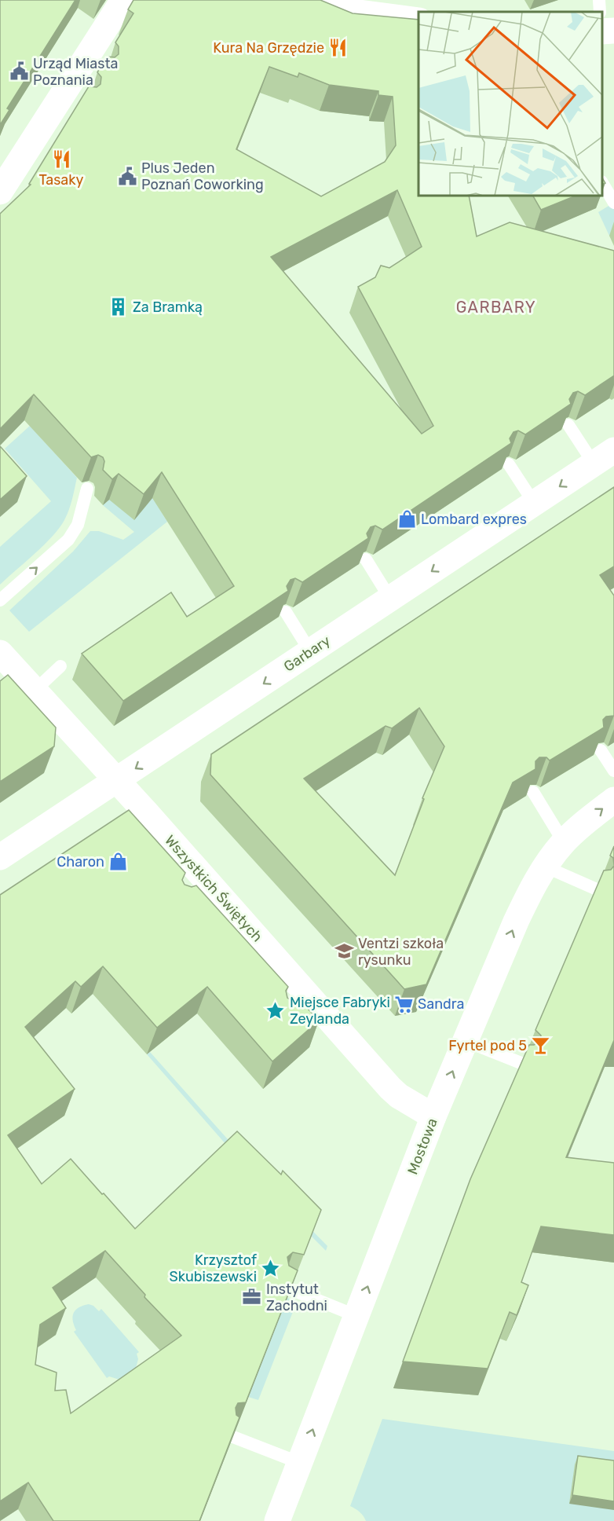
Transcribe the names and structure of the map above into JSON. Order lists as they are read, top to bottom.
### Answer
{
  "streets": {
    "street": ["Garbary", "Wszystkich Świętych", "Mostowa"]
  },
  "crossings": [
    ["Garbary", "Wszystkich Świętych"],
    ["Wszystkich Świętych", "Mostowa"]
  ],
  "one_way": ["Garbary", "Mostowa"],
  "districts": ["GARBARY"],
  "places": {
    "restaurant": ["Kura Na Grzędzie", "Tasaky"],
    "public building": ["Urząd Miasta Poznania", "Plus Jeden Poznań Coworking"],
    "building": ["Za Bramką"],
    "shop": ["Lombard expres", "Charon"],
    "school or university": ["Ventzi szkoła rysunku"],
    "supermarket": ["Sandra"],
    "place": ["Miejsce Fabryki Zeylanda", "Krzysztof Skubiszewski"],
    "bar": ["Fyrtel pod 5"],
    "office": ["Instytut Zachodni"]
  }
}
